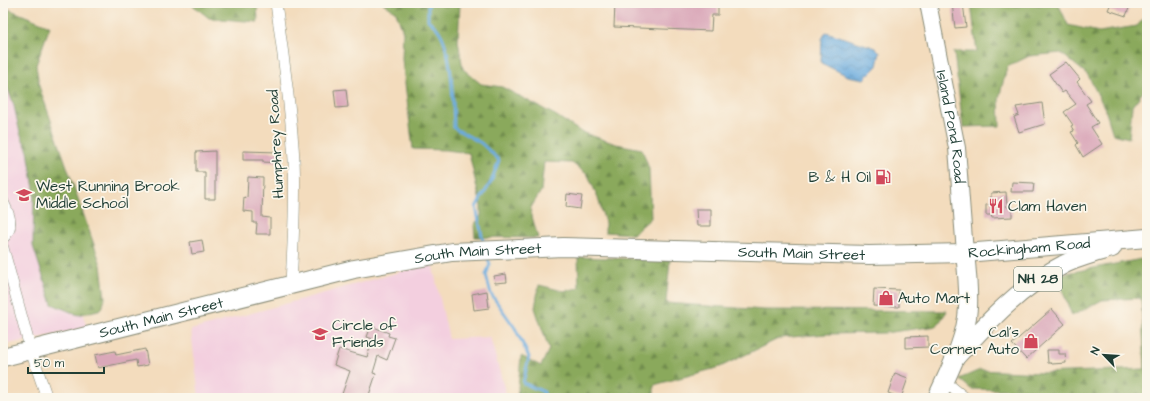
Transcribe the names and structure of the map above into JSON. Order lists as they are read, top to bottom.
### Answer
{
  "streets": {
    "main road": ["Rockingham Road", "South Main Street", "NH 28"],
    "street": ["Island Pond Road", "Humphrey Road"]
  },
  "crossings": [
    ["Island Pond Road", "Rockingham Road"],
    ["Island Pond Road", "South Main Street"],
    ["Humphrey Road", "South Main Street"],
    ["Rockingham Road", "South Main Street"],
    ["Rockingham Road", "NH 28"]
  ],
  "places": {
    "fuel station": ["B & H Oil"],
    "school or university": ["West Running Brook Middle School", "Circle of Friends"],
    "restaurant": ["Clam Haven"],
    "shop": ["Auto Mart", "Cal's Corner Auto"]
  },
  "scale_bar": "50 m",
  "north": "top left"
}
